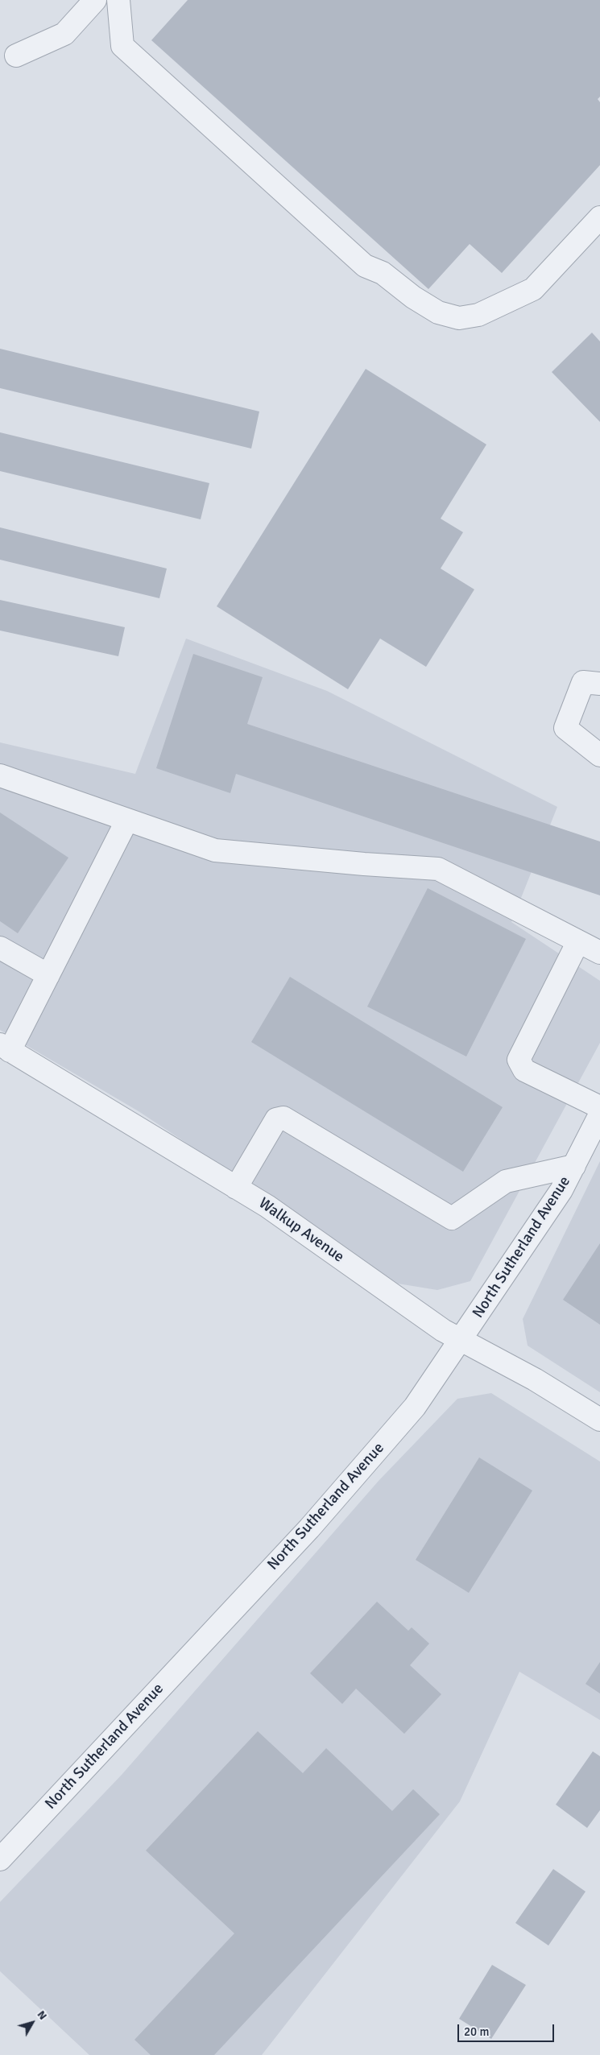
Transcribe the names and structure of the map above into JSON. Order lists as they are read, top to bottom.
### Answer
{
  "streets": {
    "street": ["Walkup Avenue", "North Sutherland Avenue"]
  },
  "crossings": [
    ["Walkup Avenue", "North Sutherland Avenue"]
  ],
  "scale_bar": "20 m",
  "north": "top right"
}
